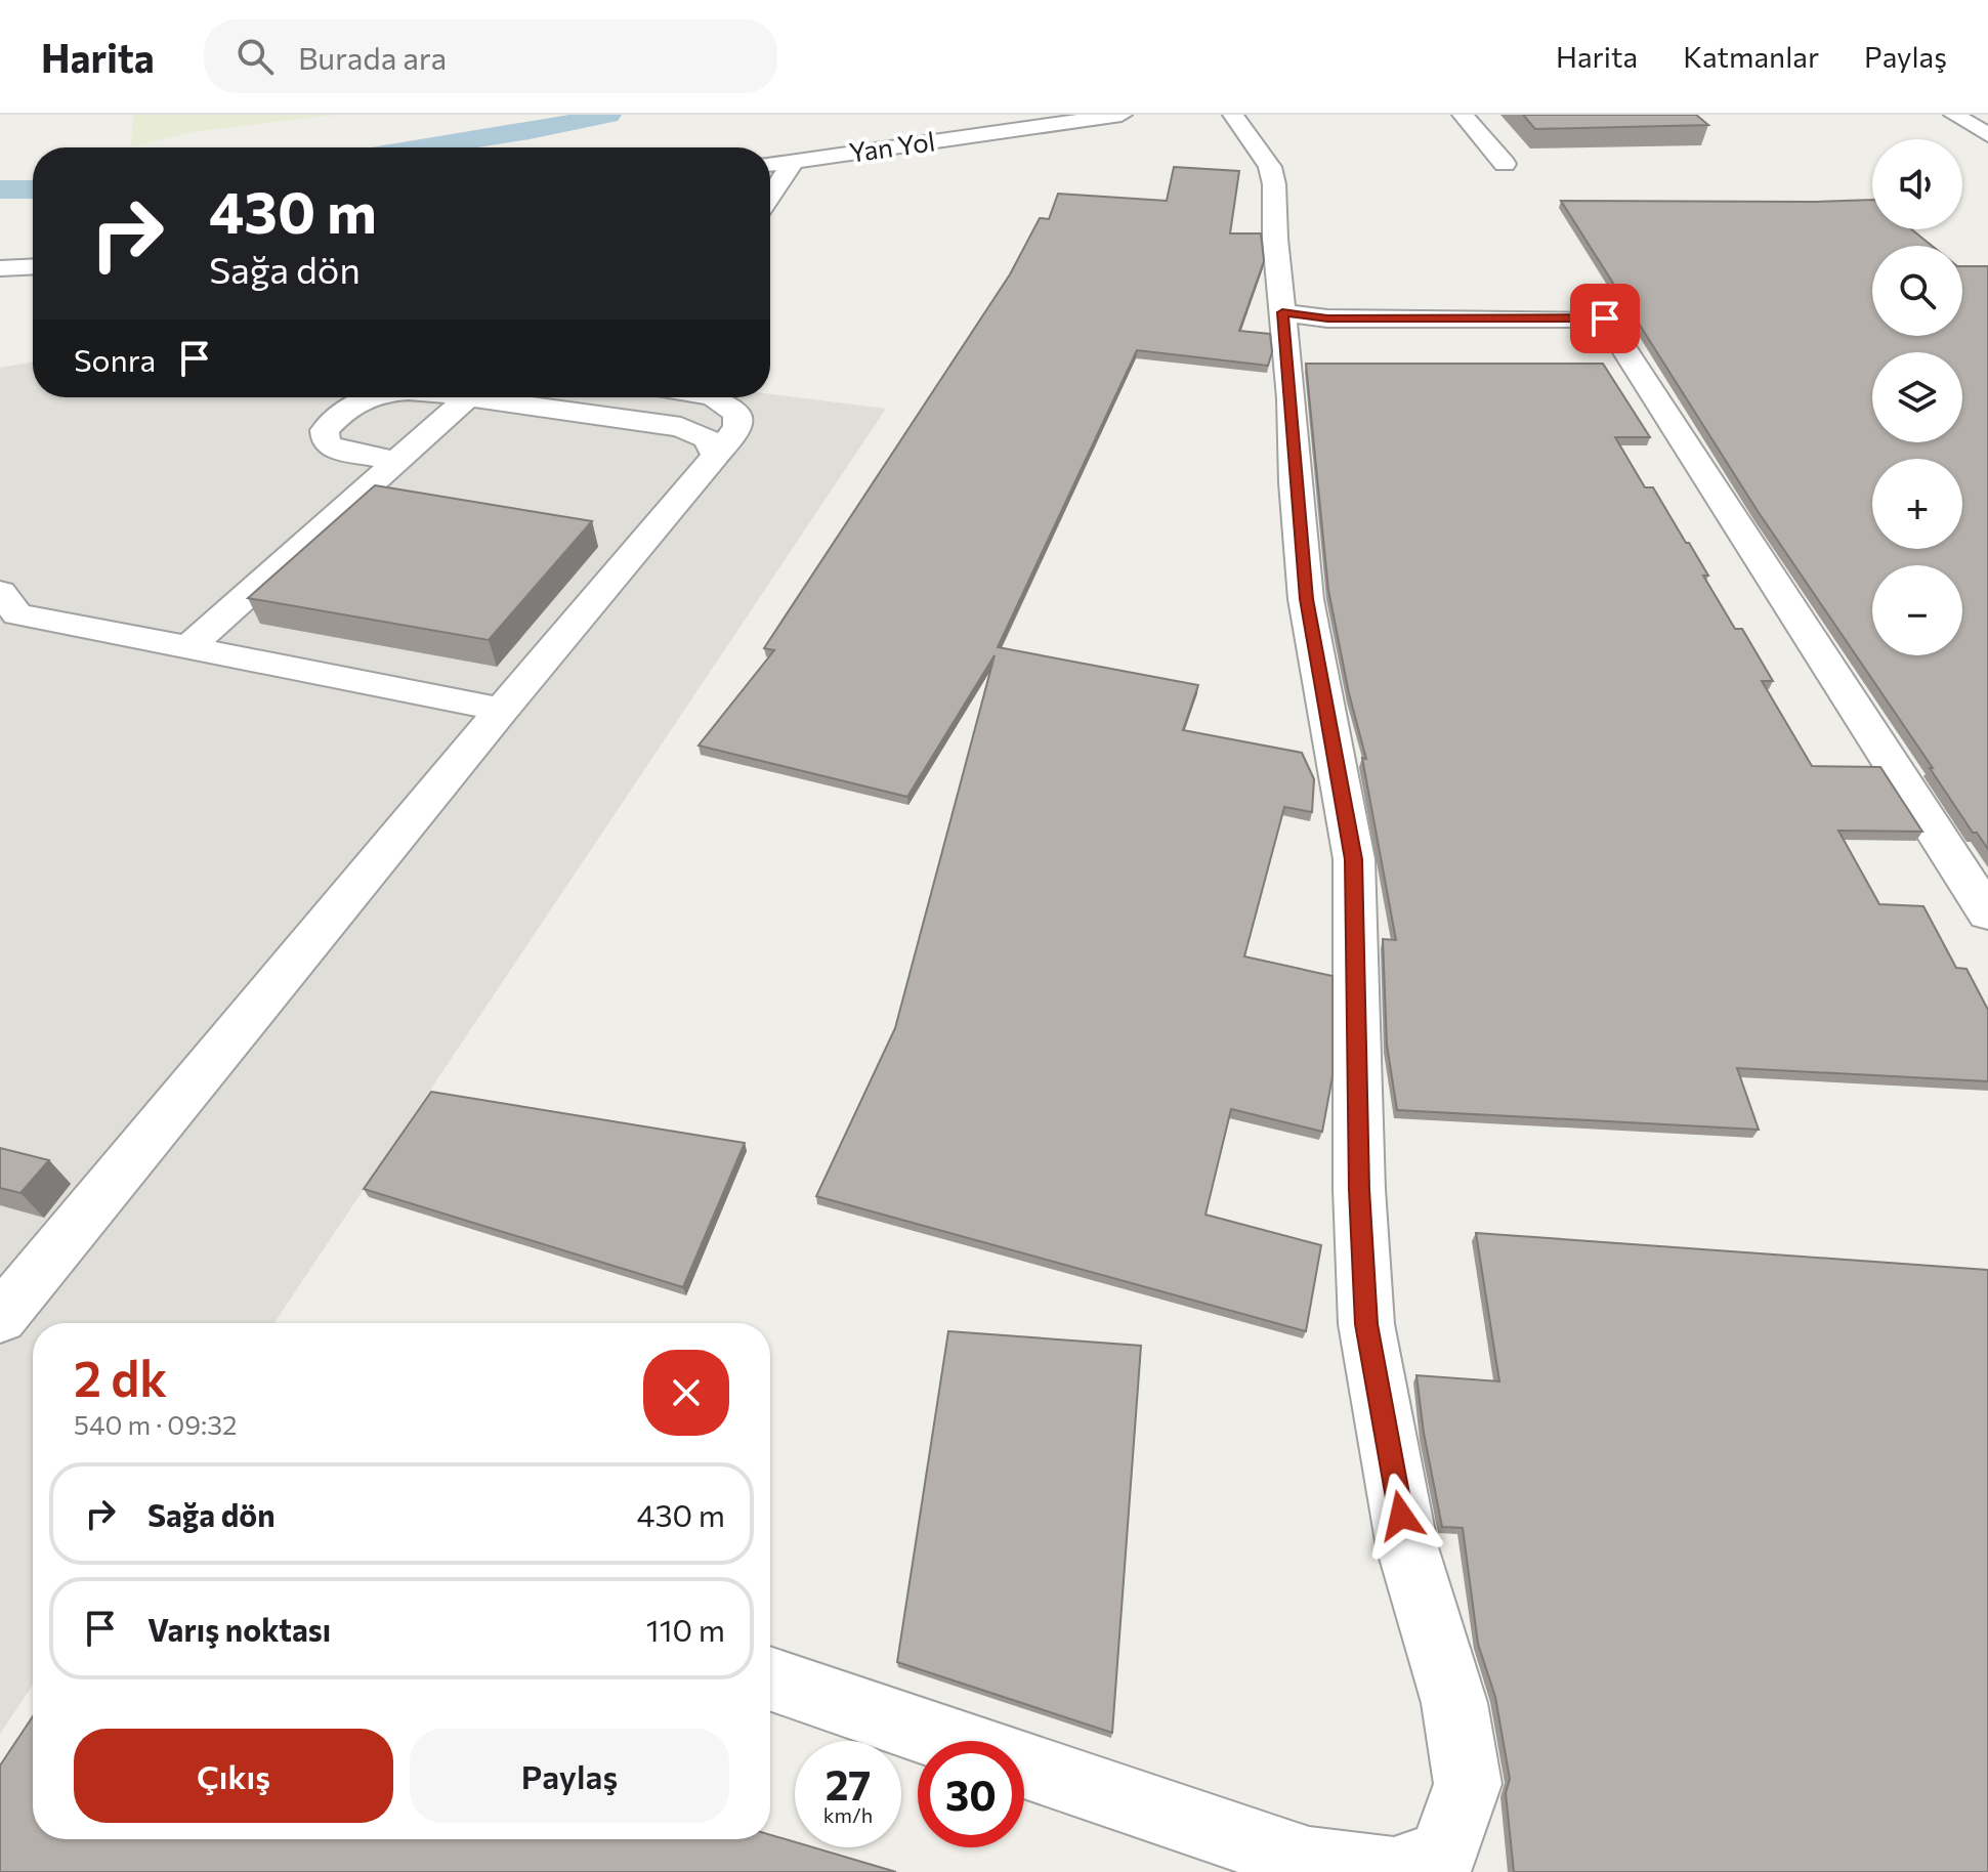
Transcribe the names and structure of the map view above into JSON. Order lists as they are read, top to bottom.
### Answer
{
  "streets": {
    "street": ["Yan Yol"]
  },
  "page": {
    "header": "Harita",
    "search": "Burada ara",
    "nav": ["Harita", "Katmanlar", "Paylaş"],
    "map_buttons": ["+", "−"],
    "turn": ["430 m", "Sağa dön"],
    "then": "Sonra",
    "heading": ["2 dk", "540 m · 09:32"],
    "list": [
      {
        "name": "Sağa dön",
        "value": "430 m"
      },
      {
        "name": "Varış noktası",
        "value": "110 m"
      }
    ],
    "buttons": ["Çıkış", "Paylaş"],
    "speed": "27 km/h",
    "limit": "30"
  }
}
